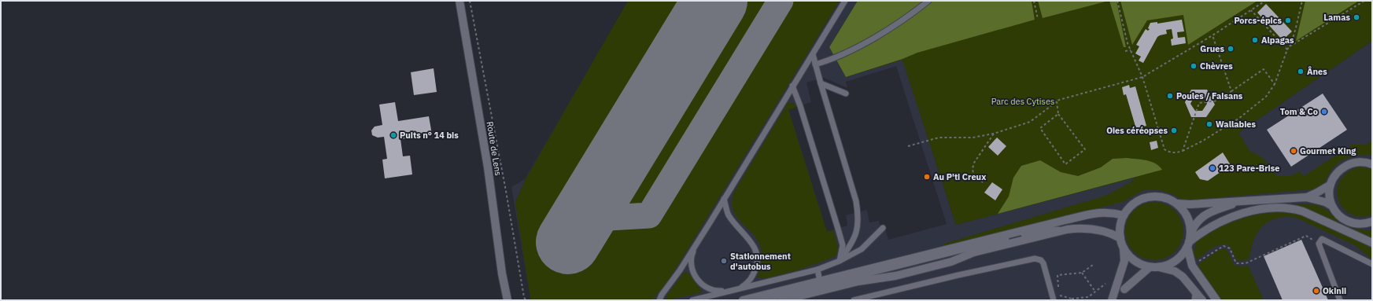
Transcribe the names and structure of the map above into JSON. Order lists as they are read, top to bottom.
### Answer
{
  "streets": {
    "street": ["Route de Lens"]
  },
  "parks": ["Parc des Cytises"],
  "places": [
    "Lamas",
    "Porcs-épics",
    "Alpagas",
    "Grues",
    "Chèvres",
    "Ânes",
    "Poules / Faisans",
    "Tom & Co",
    "Wallabies",
    "Oies céréopses",
    "Puits n° 14 bis",
    "Gourmet King",
    "123 Pare-Brise",
    "Au P'ti Creux",
    "Stationnement d'autobus",
    "Okinii"
  ]
}
